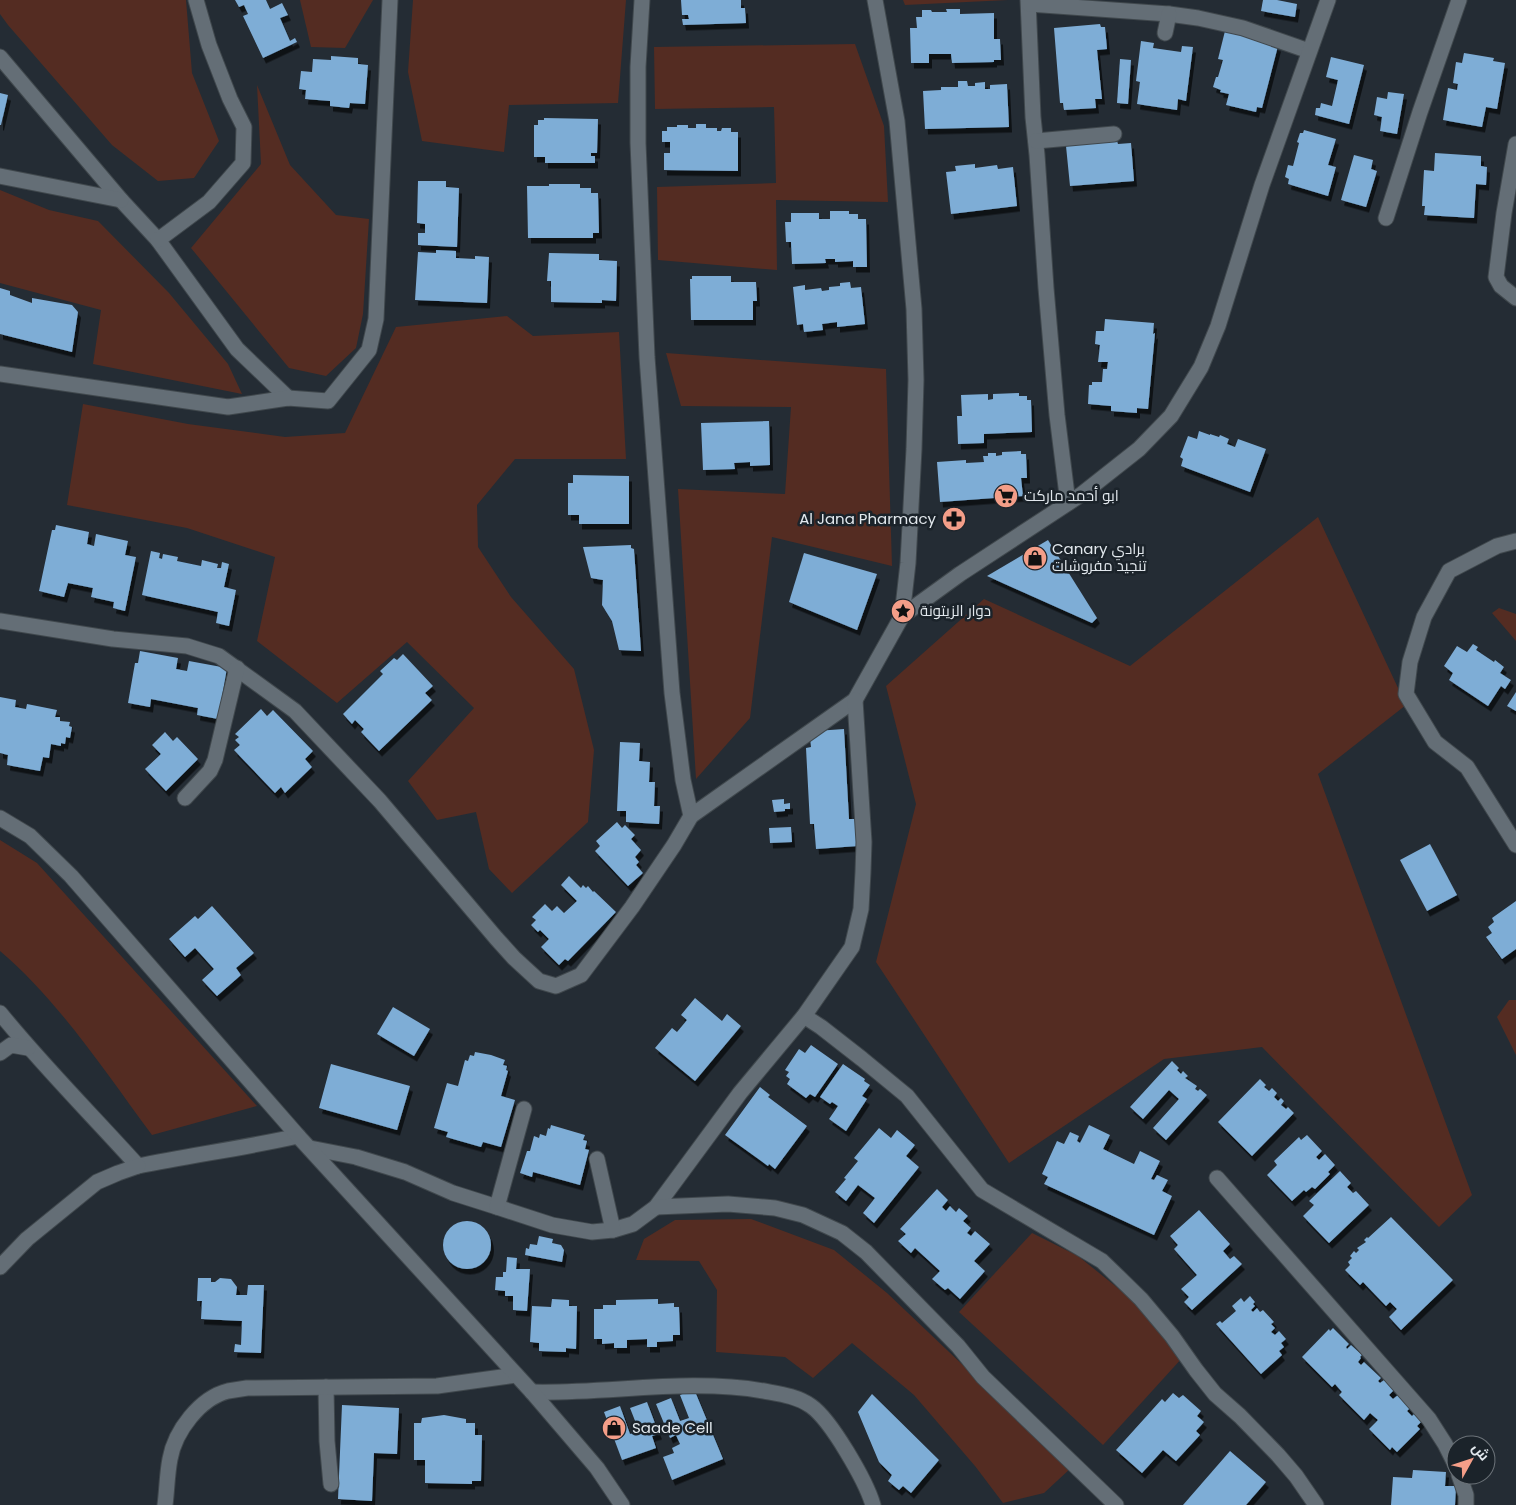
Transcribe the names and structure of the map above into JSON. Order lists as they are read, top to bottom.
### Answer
{
  "places": {
    "supermarket": ["ابو أحمد ماركت"],
    "pharmacy": ["Al Jana Pharmacy"],
    "shop": ["Canary برادي تنجيد مفروشات", "Saade Cell"],
    "place": ["دوار الزيتونة"]
  },
  "north": "top right"
}
